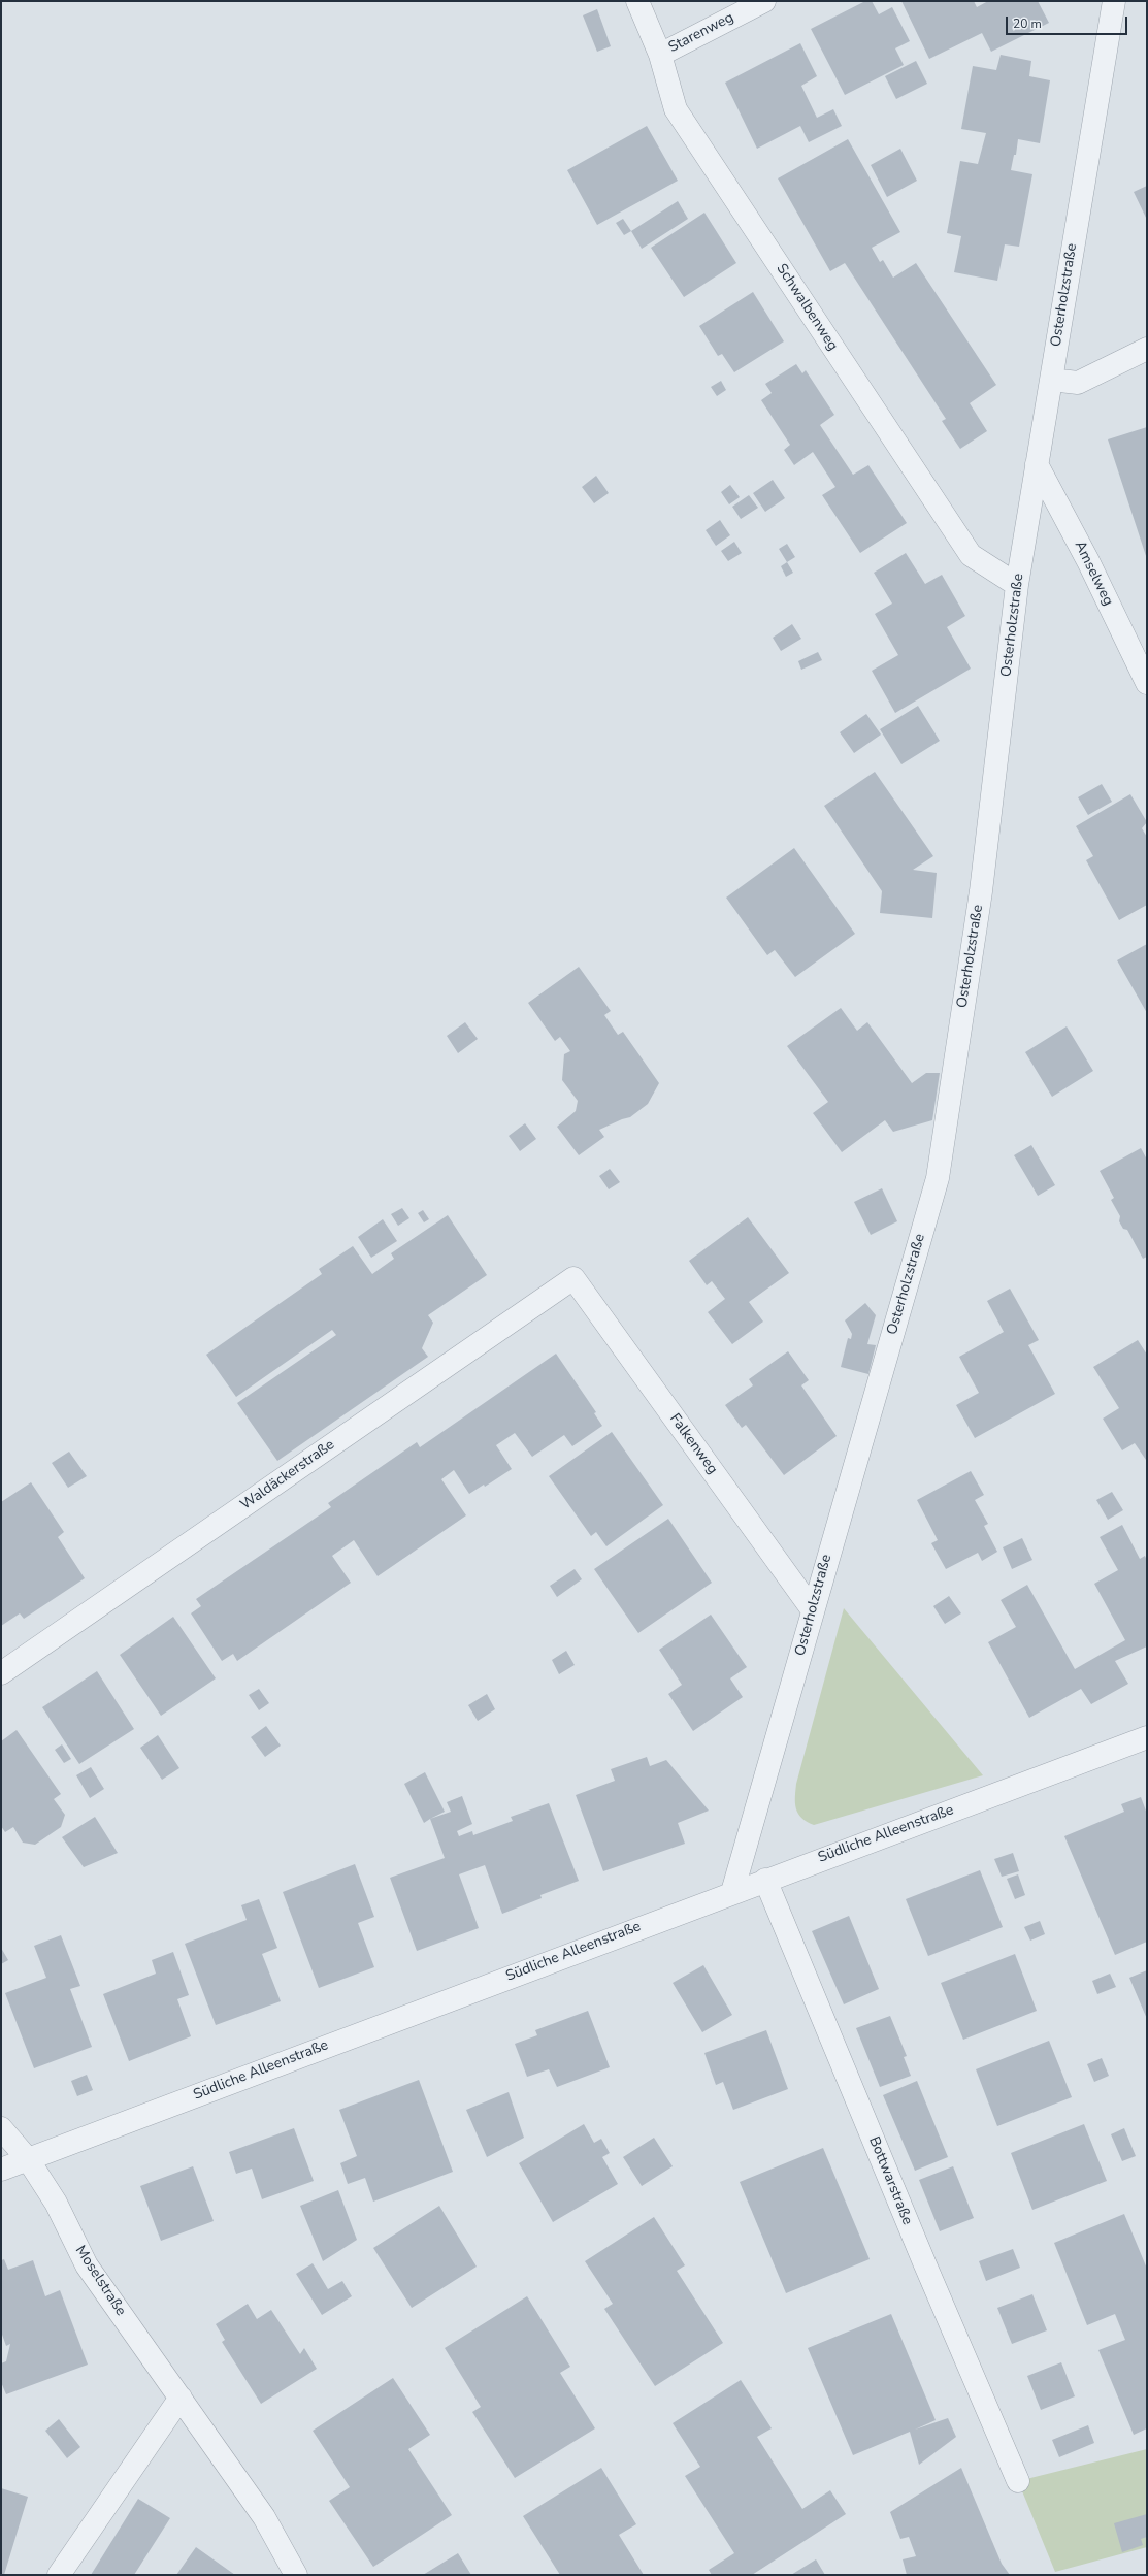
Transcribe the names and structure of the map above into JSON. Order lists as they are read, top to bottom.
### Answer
{
  "streets": {
    "street": [
      "Starenweg",
      "Osterholzstraße",
      "Schwalbenweg",
      "Amselweg",
      "Falkenweg",
      "Waldäckerstraße",
      "Südliche Alleenstraße",
      "Bottwarstraße",
      "Moselstraße"
    ]
  },
  "crossings": [
    ["Starenweg", "Schwalbenweg"],
    ["Osterholzstraße", "Schwalbenweg"],
    ["Osterholzstraße", "Amselweg"],
    ["Osterholzstraße", "Falkenweg"],
    ["Osterholzstraße", "Südliche Alleenstraße"],
    ["Falkenweg", "Waldäckerstraße"],
    ["Südliche Alleenstraße", "Bottwarstraße"],
    ["Südliche Alleenstraße", "Moselstraße"]
  ],
  "scale_bar": "20 m"
}
